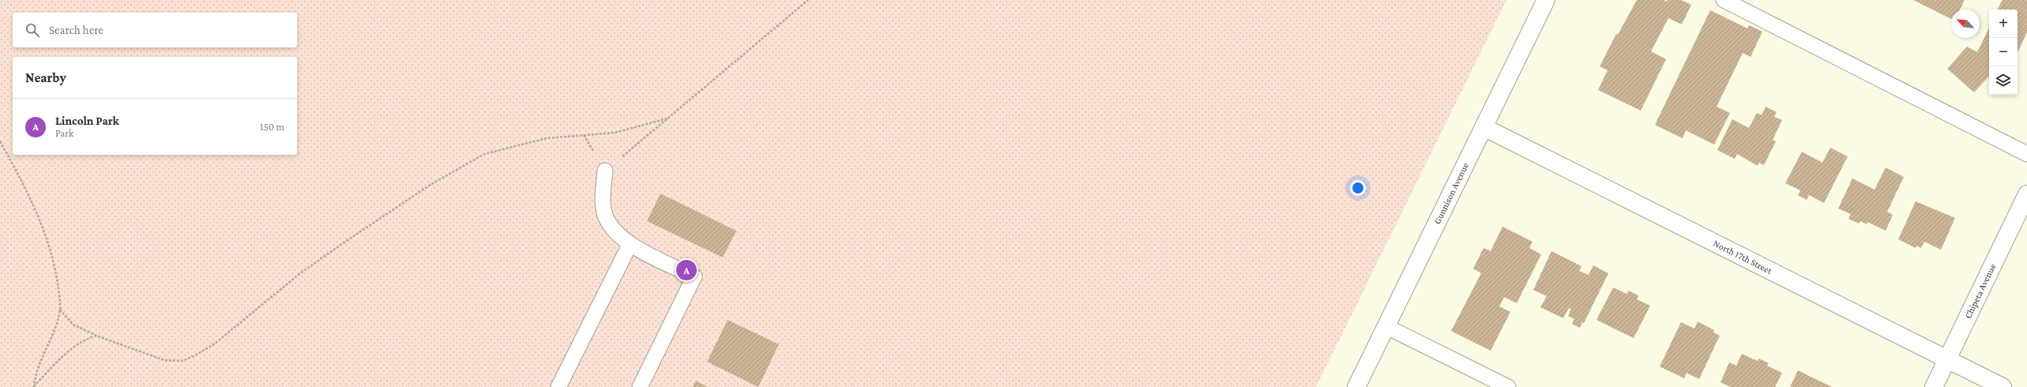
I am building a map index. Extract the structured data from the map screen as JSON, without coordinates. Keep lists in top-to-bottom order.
{
  "streets": {
    "street": ["Gunnison Avenue", "North 17th Street", "Chipeta Avenue"]
  },
  "crossings": [
    ["Gunnison Avenue", "North 17th Street"],
    ["North 17th Street", "Chipeta Avenue"]
  ],
  "north": "top left",
  "page": {
    "map_buttons": ["+", "−"],
    "search": "Search here",
    "heading": "Nearby",
    "list": [
      {
        "mark": "A",
        "name": "Lincoln Park",
        "note": "Park",
        "value": "150 m"
      }
    ],
    "pins": "A"
  }
}
